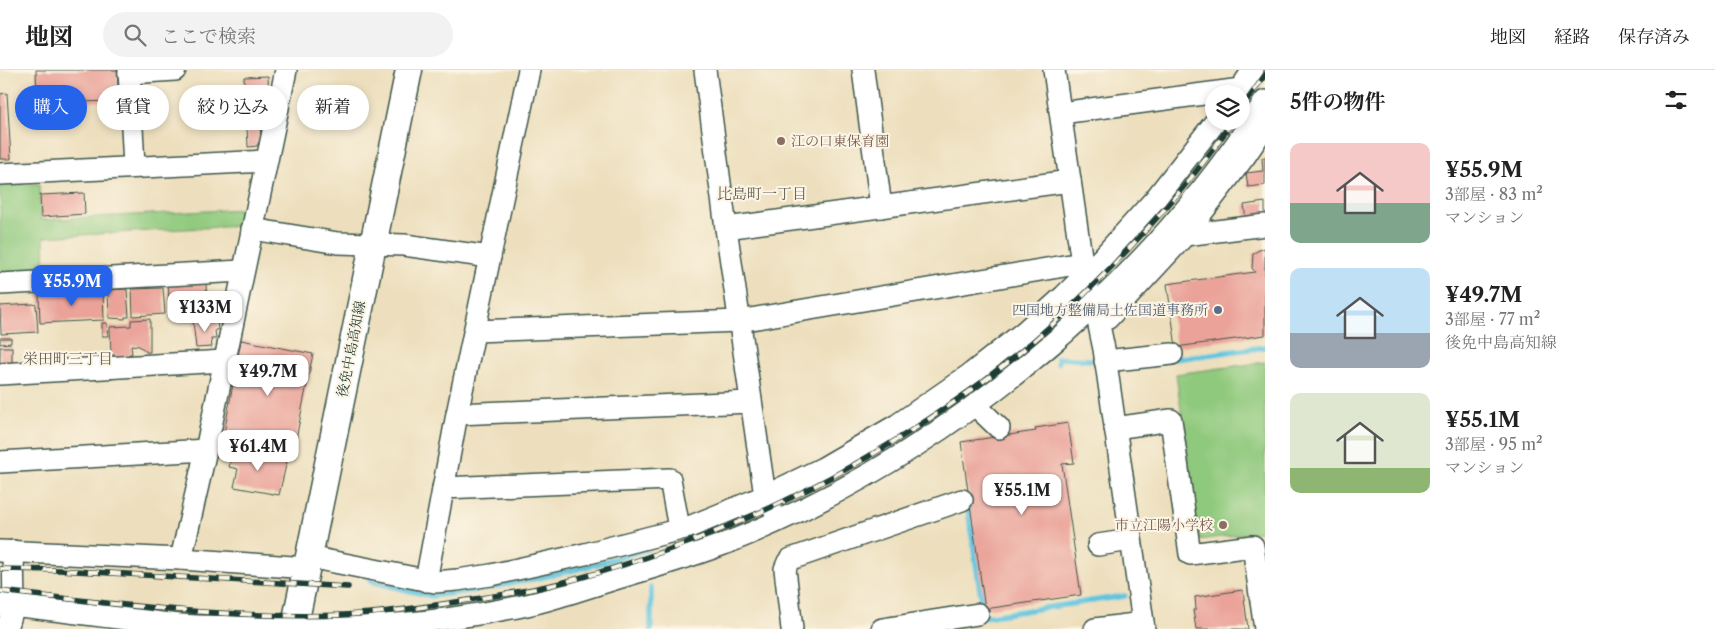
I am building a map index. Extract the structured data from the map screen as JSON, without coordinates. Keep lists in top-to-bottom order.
{
  "streets": {
    "main road": ["後免中島高知線"]
  },
  "districts": ["比島町一丁目", "栄田町三丁目"],
  "places": ["江の口東保育園", "四国地方整備局土佐国道事務所", "市立江陽小学校"],
  "page": {
    "header": "地図",
    "search": "ここで検索",
    "nav": ["地図", "経路", "保存済み"],
    "heading": "5件の物件",
    "chip": [
      "購入",
      "賃貸",
      "絞り込み",
      "新着"
    ],
    "list": [
      {
        "name": "¥55.9M",
        "note": "3部屋 · 83 m² · マンション"
      },
      {
        "name": "¥49.7M",
        "note": "3部屋 · 77 m² · 後免中島高知線"
      },
      {
        "name": "¥55.1M",
        "note": "3部屋 · 95 m² · マンション"
      }
    ],
    "price": [
      "¥55.9M",
      "¥133M",
      "¥49.7M",
      "¥61.4M",
      "¥55.1M"
    ]
  }
}
